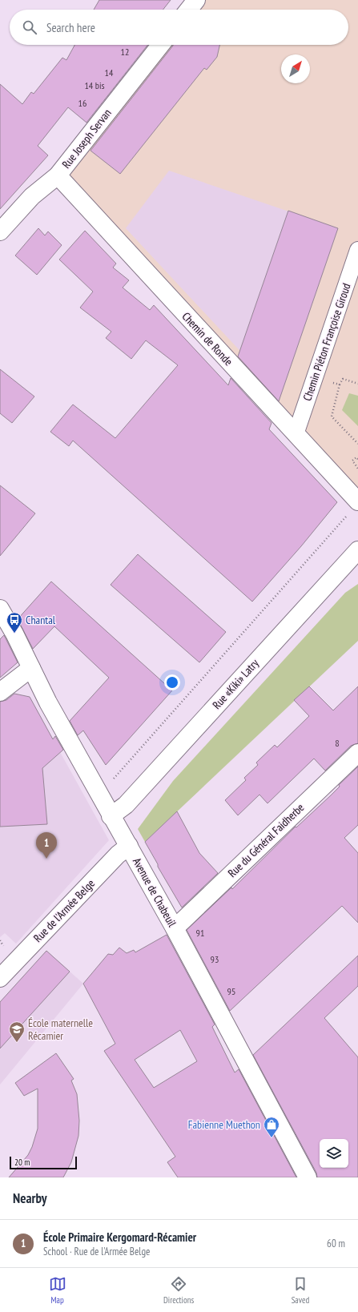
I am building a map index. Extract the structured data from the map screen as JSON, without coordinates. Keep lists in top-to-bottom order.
{
  "streets": {
    "street": [
      "Rue Joseph Servan",
      "Chemin de Ronde",
      "Chemin Piéton Françoise Giroud",
      "Rue «Kiki» Latry",
      "Rue du Général Faidherbe",
      "Avenue de Chabeuil",
      "Rue de l'Armée Belge"
    ]
  },
  "crossings": [
    ["Rue Joseph Servan", "Chemin de Ronde"],
    ["Chemin de Ronde", "Chemin Piéton Françoise Giroud"],
    ["Rue «Kiki» Latry", "Avenue de Chabeuil"],
    ["Rue du Général Faidherbe", "Avenue de Chabeuil"],
    ["Avenue de Chabeuil", "Rue de l'Armée Belge"]
  ],
  "places": {
    "bus stop": ["Chantal"],
    "school or university": ["École maternelle Récamier"],
    "shop": ["Fabienne Muethon"]
  },
  "house_numbers": [
    "12",
    "14",
    "14 bis",
    "16",
    "8",
    "91",
    "93",
    "95"
  ],
  "scale_bar": "20 m",
  "north": "top right",
  "page": {
    "search": "Search here",
    "pins": "1",
    "scale": "20 m",
    "heading": "Nearby",
    "list": [
      {
        "mark": "1",
        "name": "École Primaire Kergomard-Récamier",
        "note": "School · Rue de l'Armée Belge",
        "value": "60 m"
      }
    ],
    "nav": ["Map", "Directions", "Saved"]
  }
}
